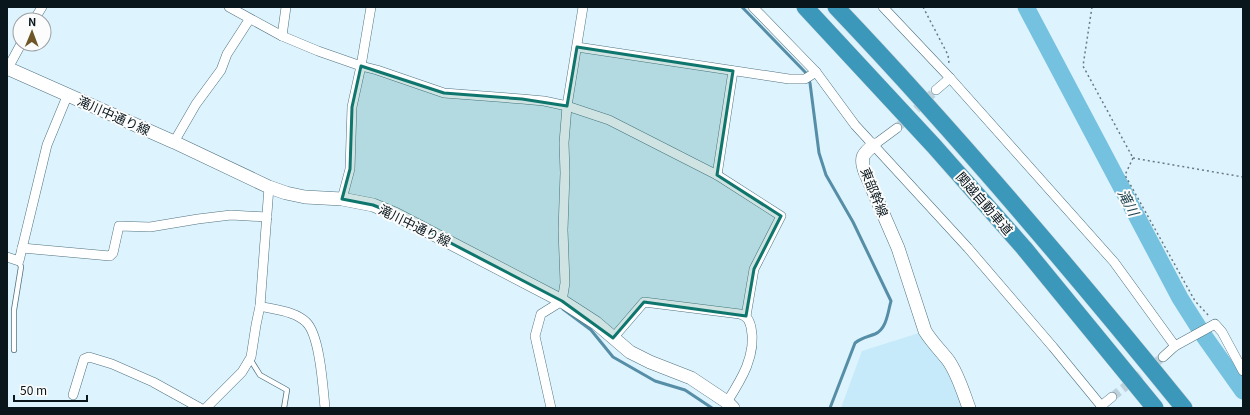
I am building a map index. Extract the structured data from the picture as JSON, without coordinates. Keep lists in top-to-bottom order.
{
  "streets": {
    "highway": ["関越自動車道"],
    "street": ["滝川中通り線", "東部幹線"]
  },
  "water": ["滝川"],
  "scale_bar": "50 m",
  "north": "top"
}
